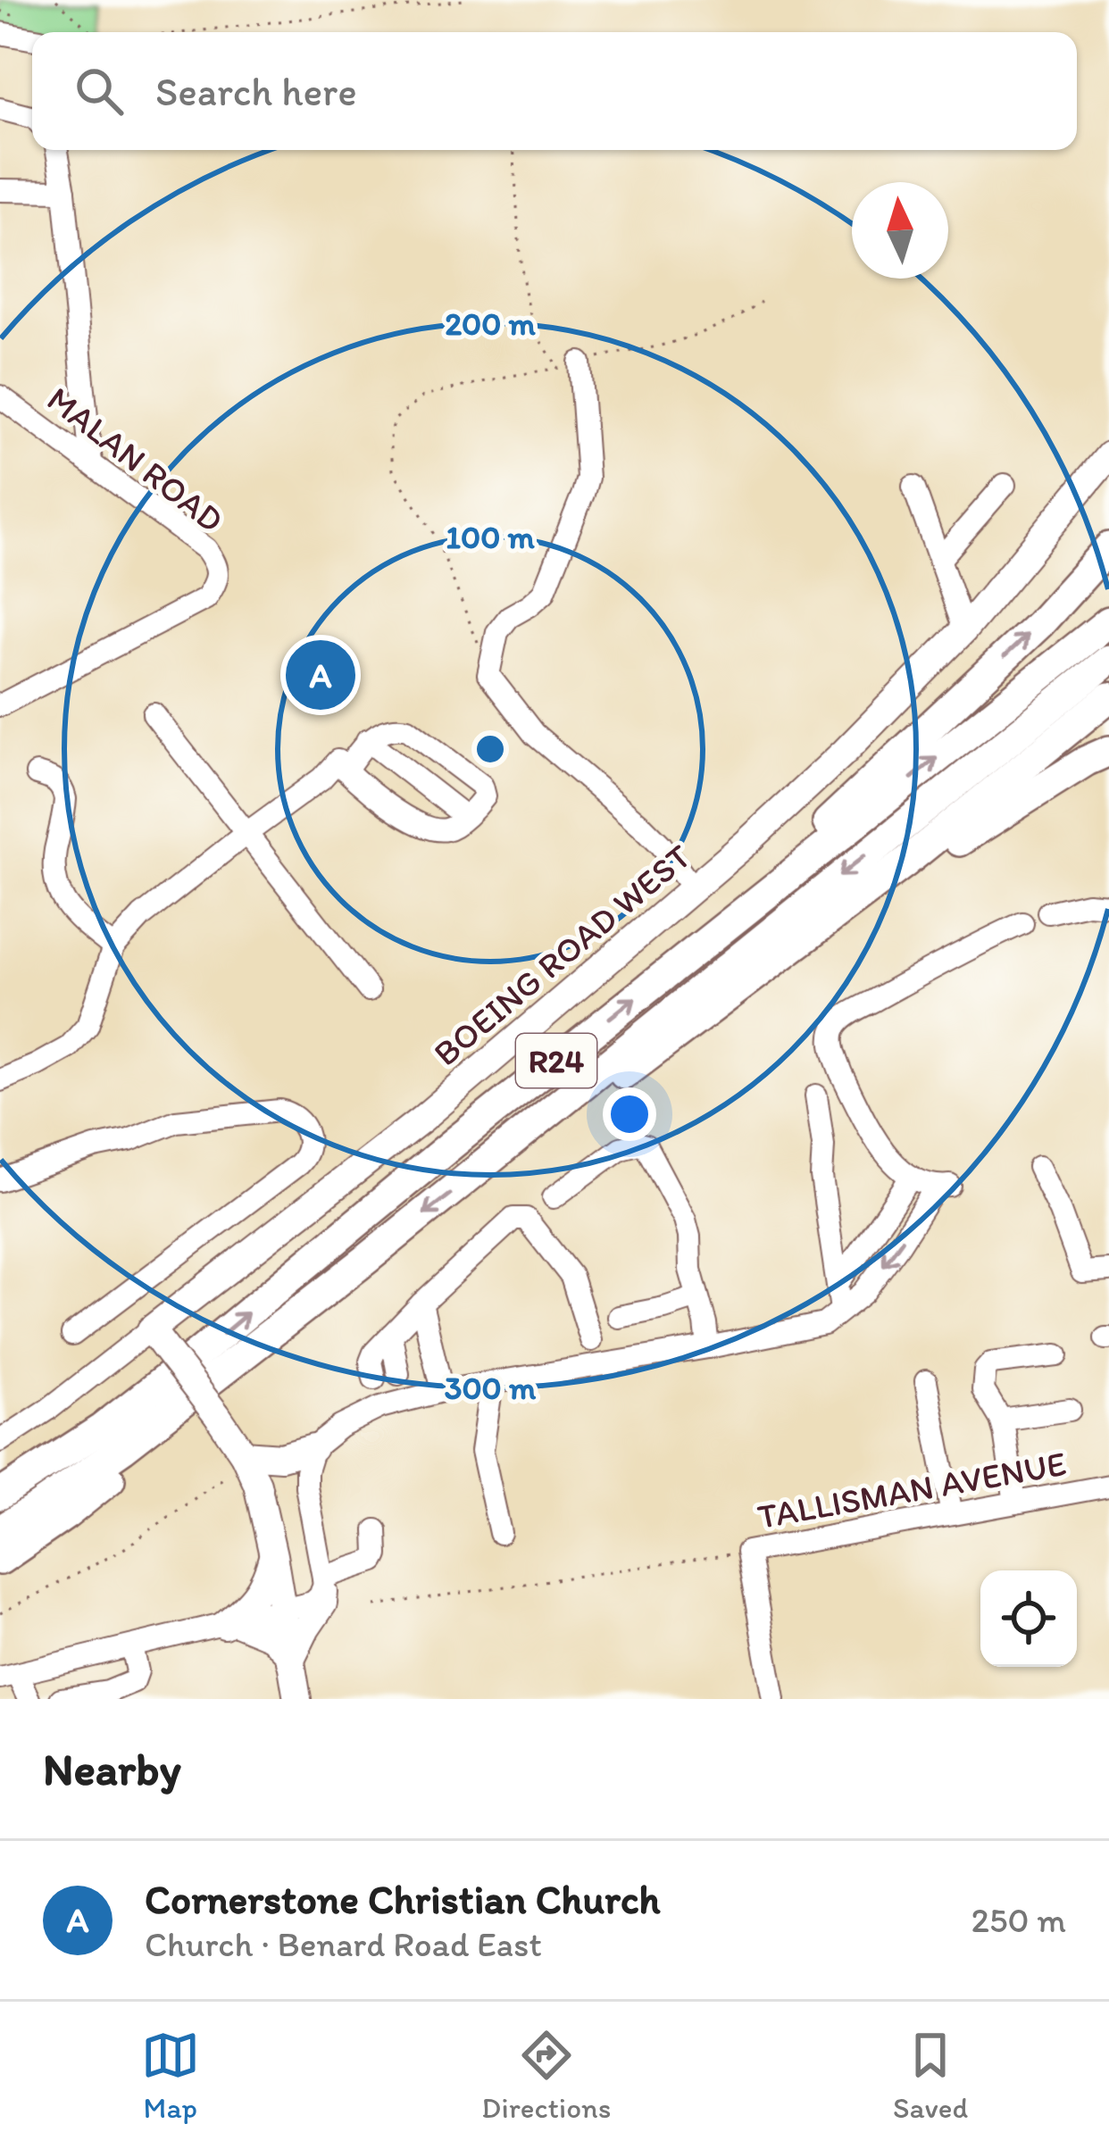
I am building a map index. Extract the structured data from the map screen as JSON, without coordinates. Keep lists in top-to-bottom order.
{
  "streets": {
    "highway": ["R24"],
    "main road": ["BOEING ROAD WEST"],
    "street": ["MALAN ROAD", "TALLISMAN AVENUE"]
  },
  "north": "top",
  "page": {
    "search": "Search here",
    "pins": "A",
    "heading": "Nearby",
    "list": [
      {
        "mark": "A",
        "name": "Cornerstone Christian Church",
        "note": "Church · Benard Road East",
        "value": "250 m"
      }
    ],
    "nav": ["Map", "Directions", "Saved"]
  },
  "rings": ["200 m", "100 m", "300 m"]
}
